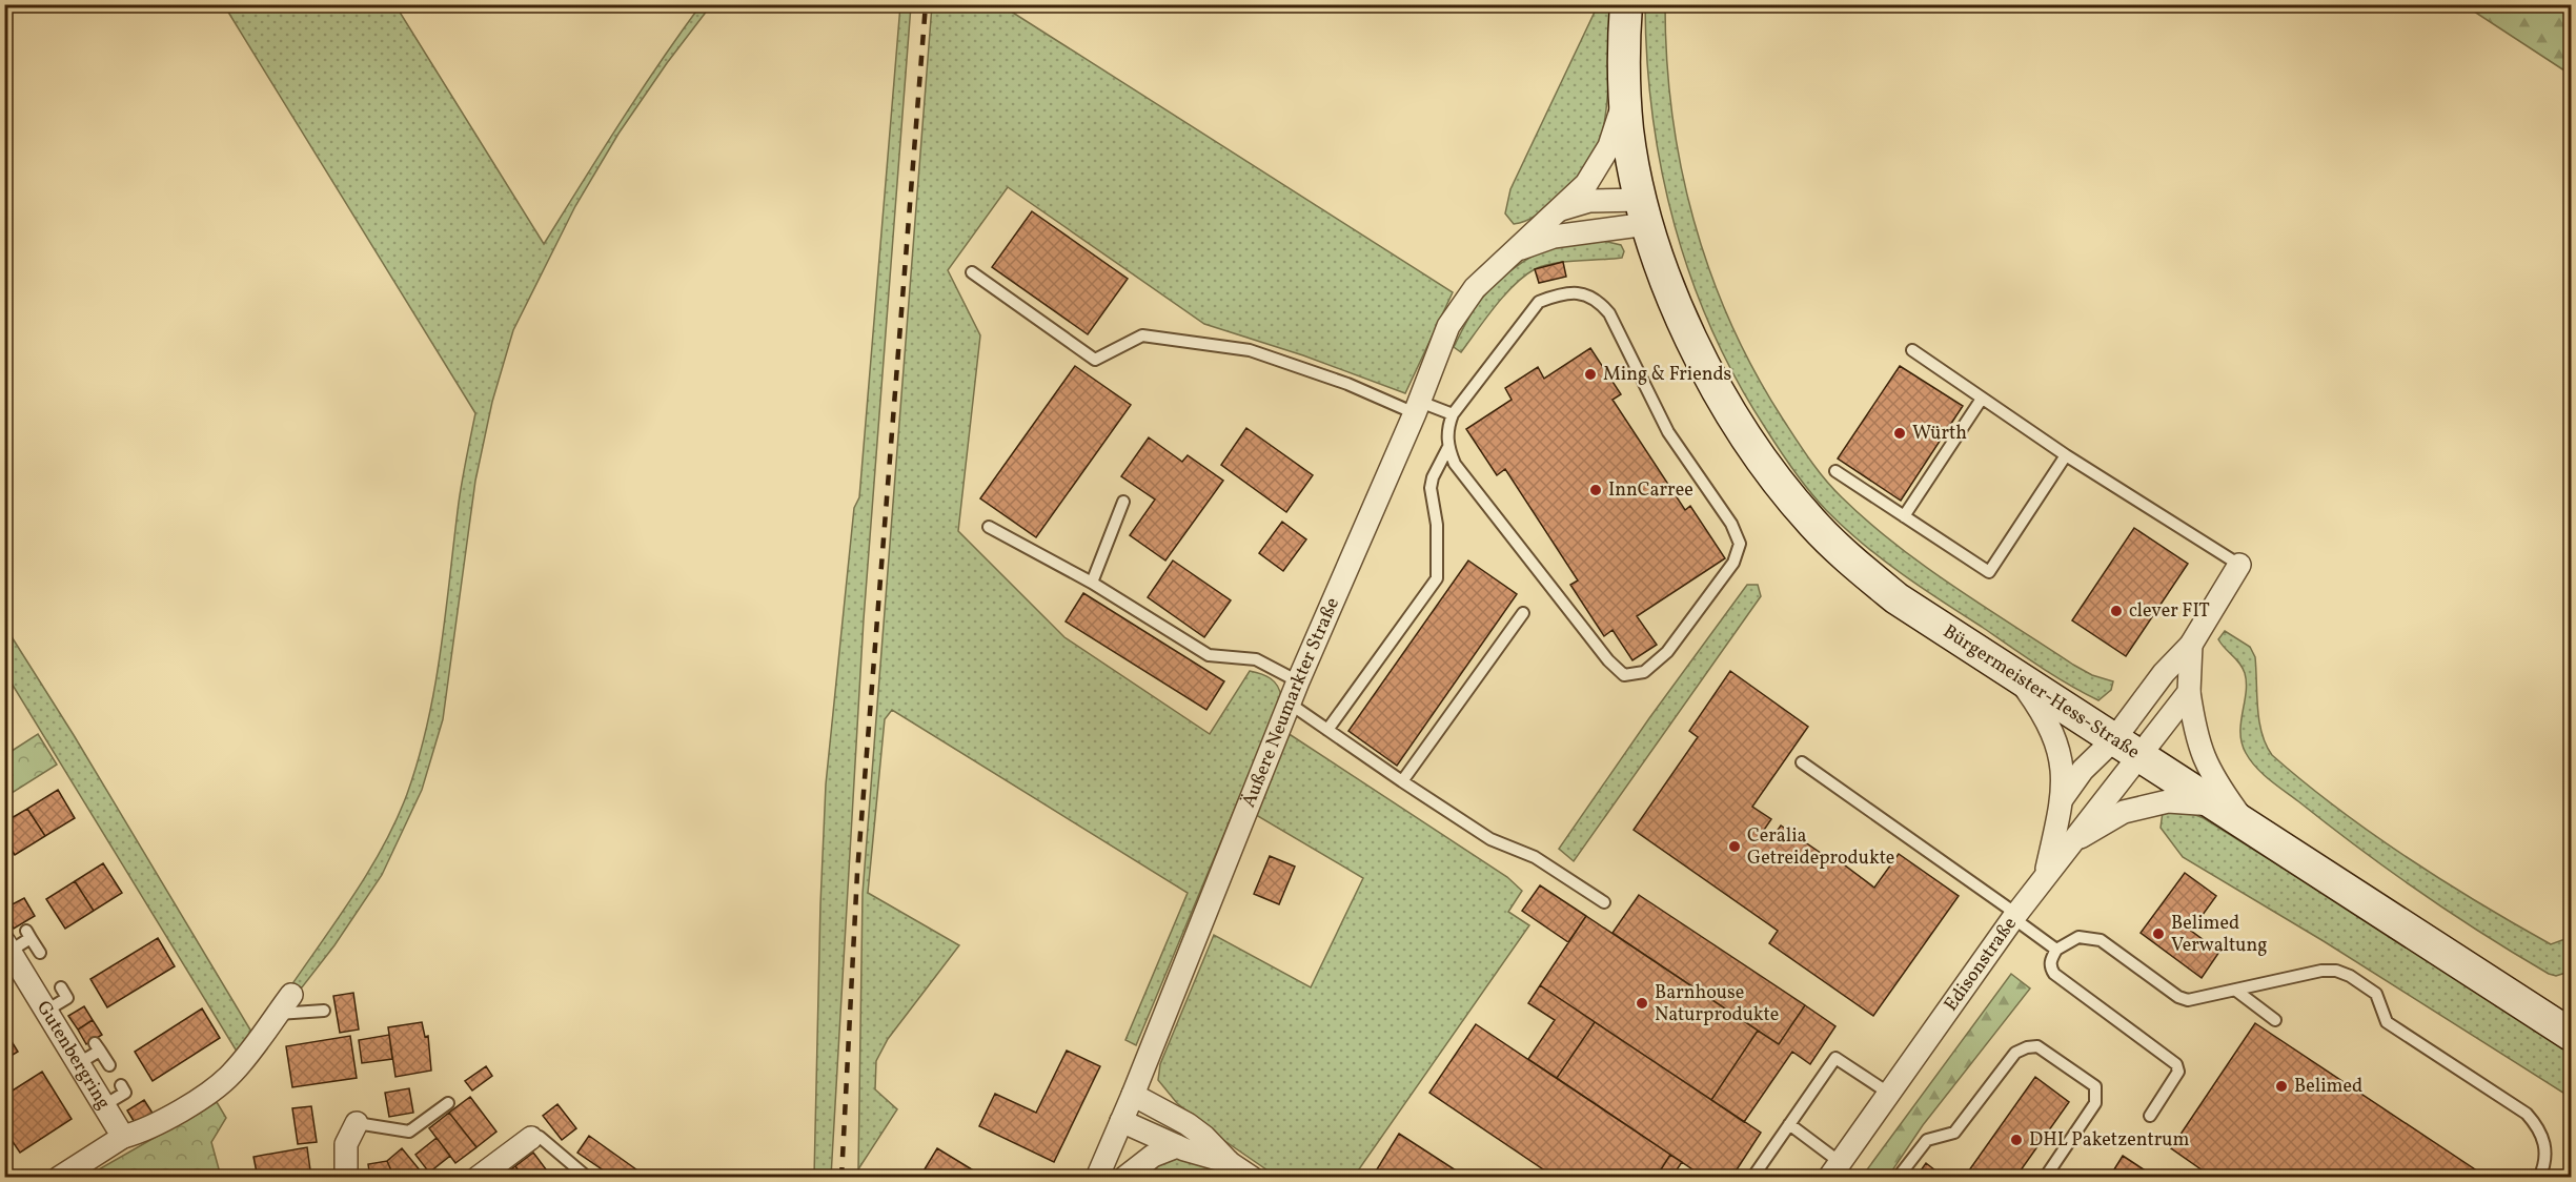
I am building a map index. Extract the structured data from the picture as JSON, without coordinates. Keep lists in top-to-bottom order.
{
  "streets": {
    "main road": ["Bürgermeister-Hess-Straße", "Äußere Neumarkter Straße"],
    "street": ["Edisonstraße", "Gutenbergring"]
  },
  "crossings": [
    ["Bürgermeister-Hess-Straße", "Äußere Neumarkter Straße"],
    ["Bürgermeister-Hess-Straße", "Edisonstraße"]
  ],
  "places": [
    "Ming & Friends",
    "Würth",
    "InnCarree",
    "clever FIT",
    "Ceralia Getreideprodukte",
    "Belimed Verwaltung",
    "Barnhouse Naturprodukte",
    "Belimed",
    "DHL Paketzentrum"
  ]
}
